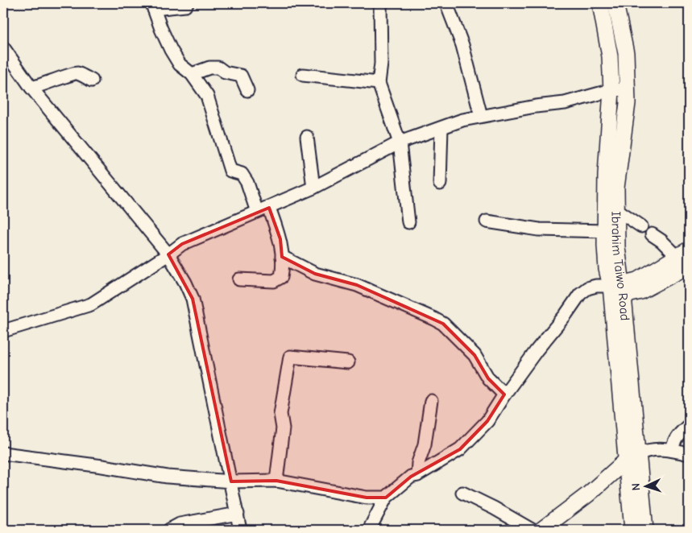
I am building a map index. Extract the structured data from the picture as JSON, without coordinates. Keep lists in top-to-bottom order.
{
  "streets": {
    "main road": ["Ibrahim Taiwo Road"]
  },
  "north": "left"
}
